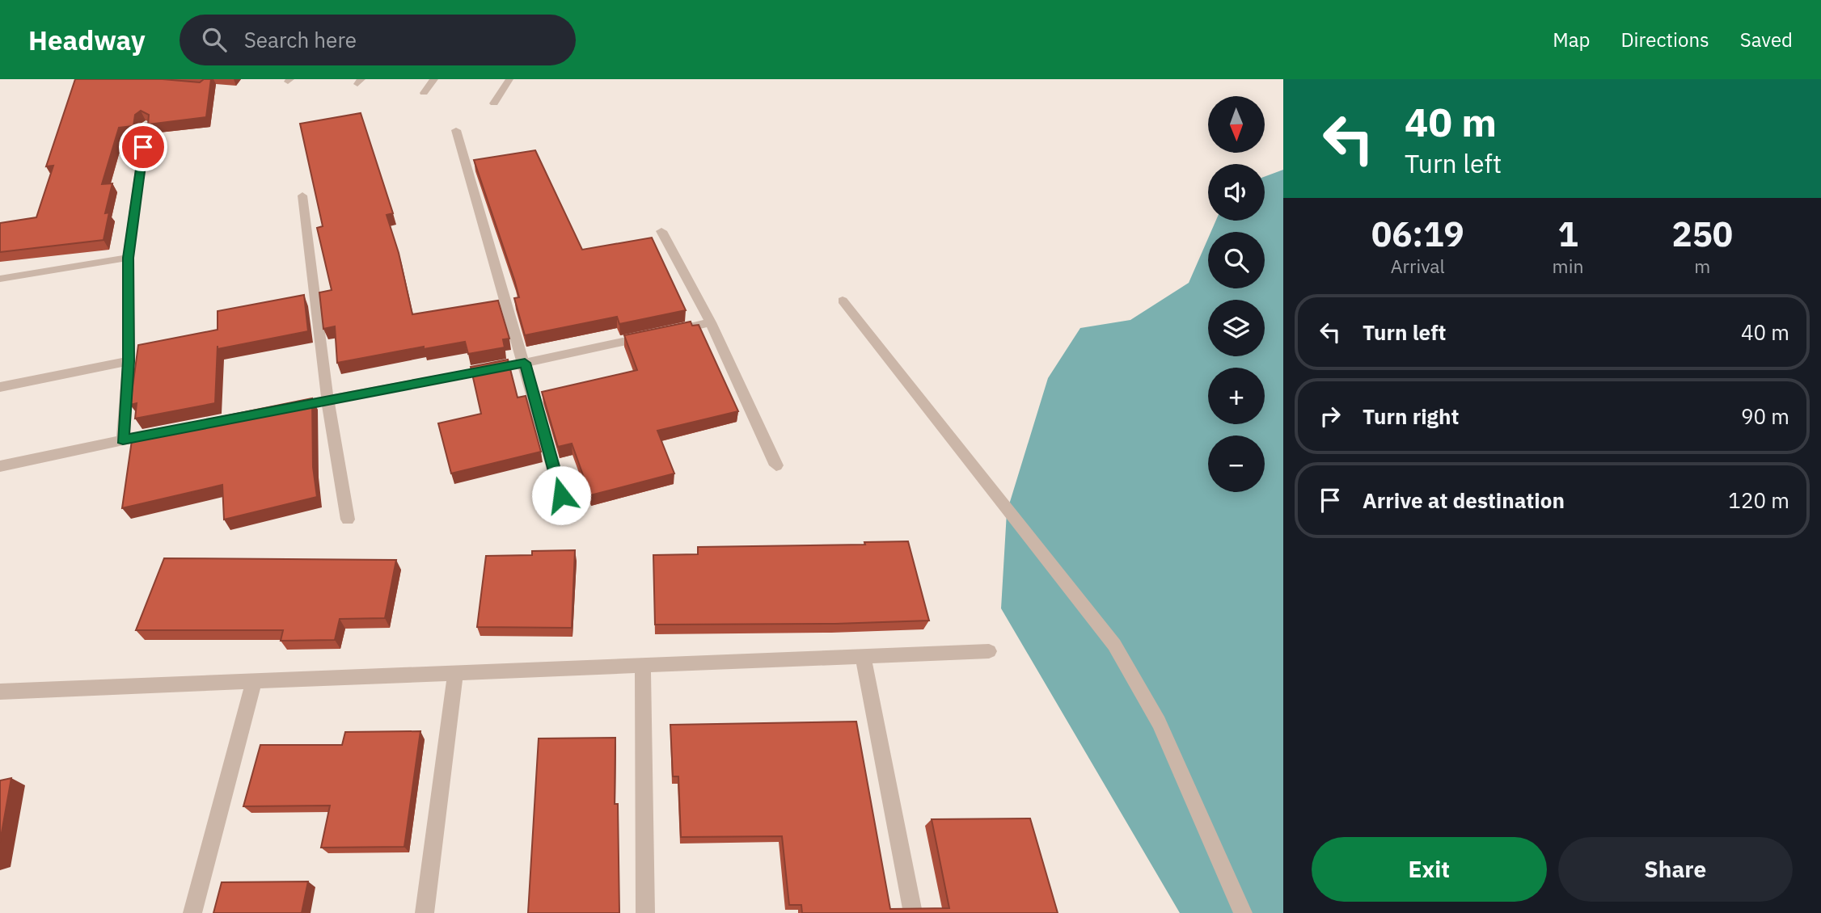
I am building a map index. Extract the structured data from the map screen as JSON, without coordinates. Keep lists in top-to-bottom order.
{
  "north": "bottom",
  "page": {
    "header": "Headway",
    "search": "Search here",
    "nav": ["Map", "Directions", "Saved"],
    "turn": ["40 m", "Turn left"],
    "map_buttons": ["+", "−"],
    "eta": [
      "06:19",
      "Arrival",
      "1",
      "min",
      "250",
      "m"
    ],
    "list": [
      {
        "name": "Turn left",
        "value": "40 m"
      },
      {
        "name": "Turn right",
        "value": "90 m"
      },
      {
        "name": "Arrive at destination",
        "value": "120 m"
      }
    ],
    "buttons": ["Exit", "Share"]
  }
}
